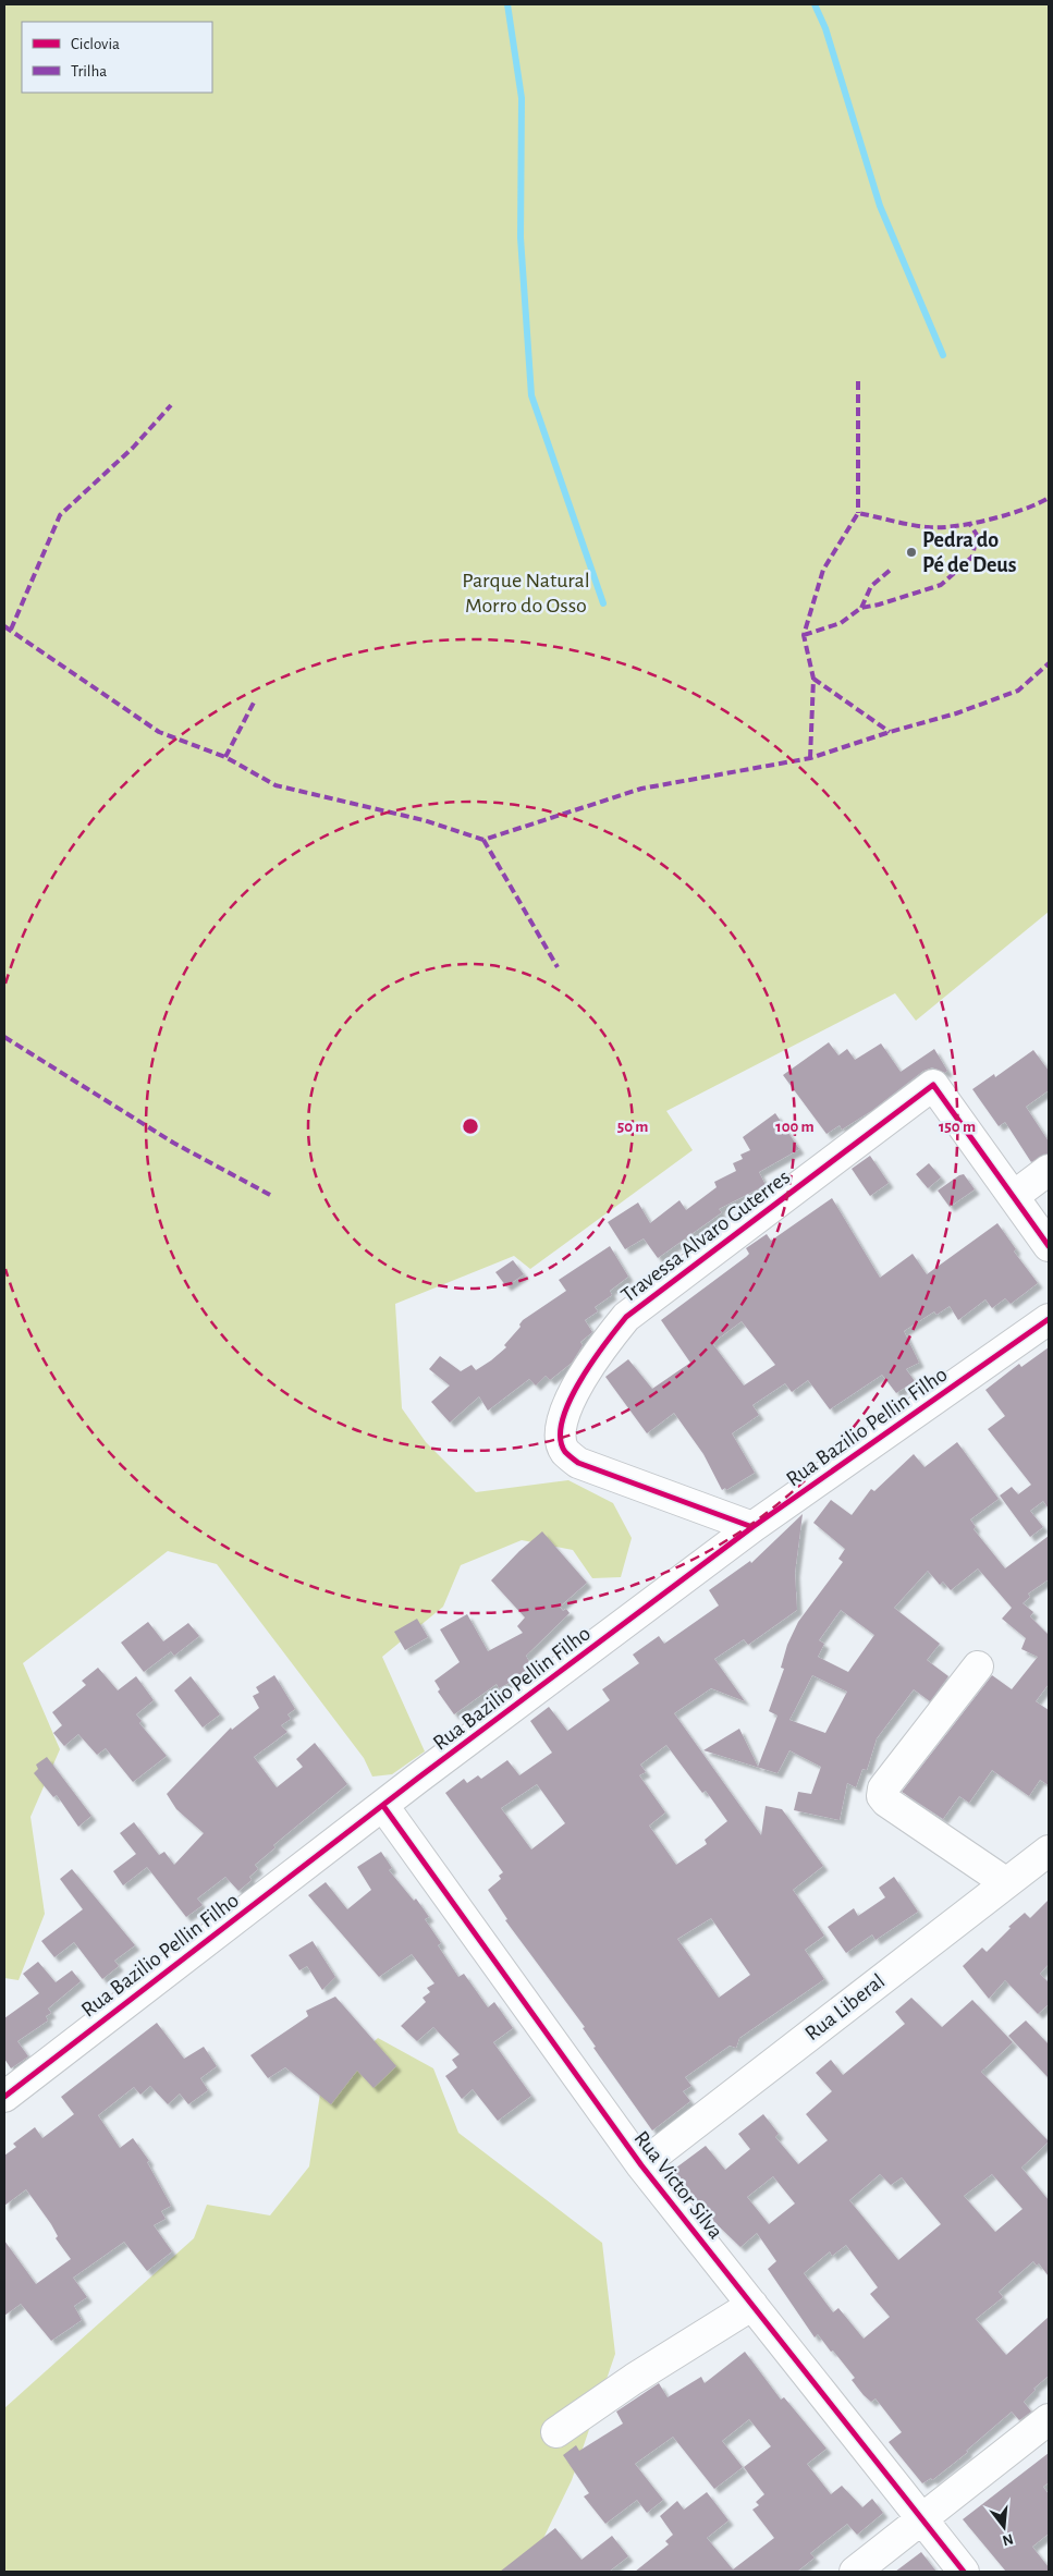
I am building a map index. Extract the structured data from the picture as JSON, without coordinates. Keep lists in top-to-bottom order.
{
  "streets": {
    "street": [
      "Travessa Alvaro Guterres",
      "Rua Bazilio Pellin Filho",
      "Rua Liberal",
      "Rua Victor Silva"
    ]
  },
  "crossings": [
    ["Travessa Alvaro Guterres", "Rua Bazilio Pellin Filho"],
    ["Rua Bazilio Pellin Filho", "Rua Victor Silva"],
    ["Rua Liberal", "Rua Victor Silva"]
  ],
  "parks": ["Parque Natural Morro do Osso"],
  "places": ["Pedra do Pé de Deus"],
  "legend": ["Ciclovia", "Trilha"],
  "north": "bottom",
  "rings": ["50 m", "100 m", "150 m"]
}
